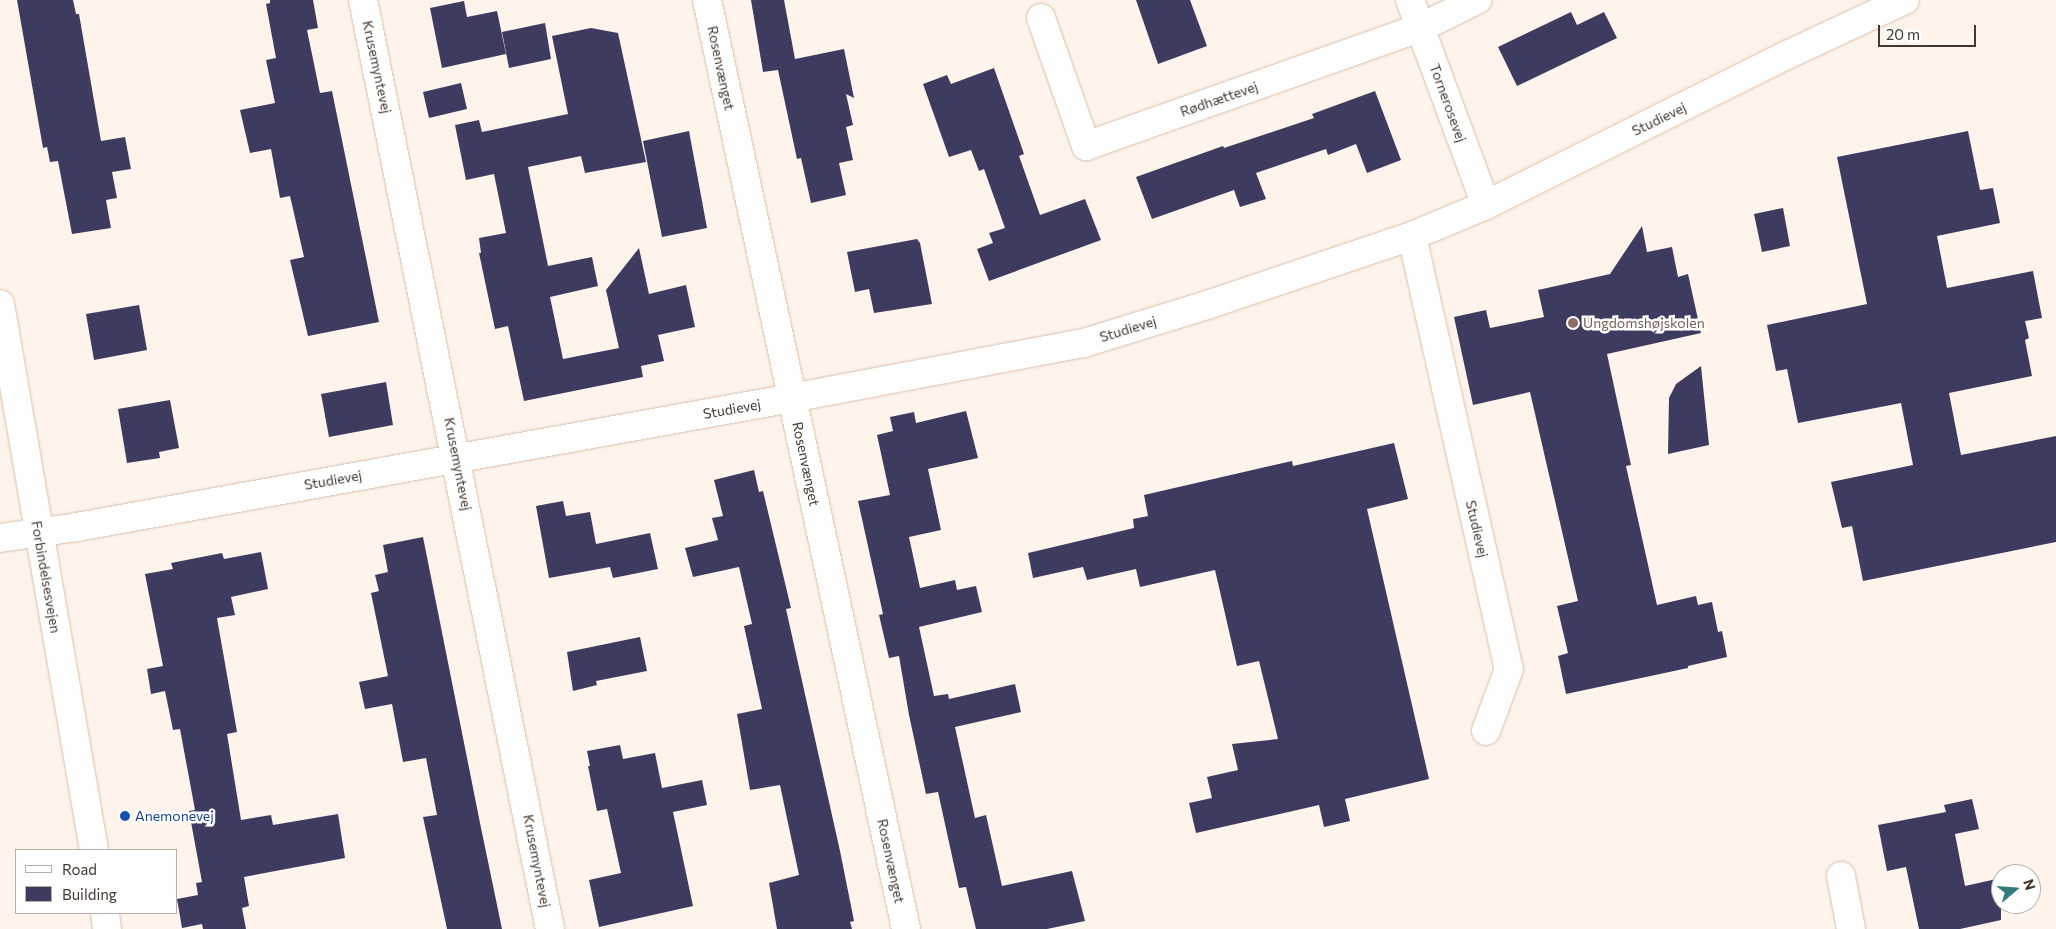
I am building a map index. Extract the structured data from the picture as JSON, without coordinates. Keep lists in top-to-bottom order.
{
  "streets": {
    "street": [
      "Krusemyntevej",
      "Rosenvænget",
      "Rødhættevej",
      "Tornerosevej",
      "Studievej",
      "Forbindelsesvejen"
    ]
  },
  "crossings": [
    ["Krusemyntevej", "Studievej"],
    ["Rosenvænget", "Studievej"],
    ["Rødhættevej", "Tornerosevej"],
    ["Tornerosevej", "Studievej"],
    ["Studievej", "Forbindelsesvejen"]
  ],
  "places": ["Ungdomshøjskolen", "Anemonevej"],
  "legend": ["Road", "Building"],
  "scale_bar": "20 m",
  "north": "right"
}
